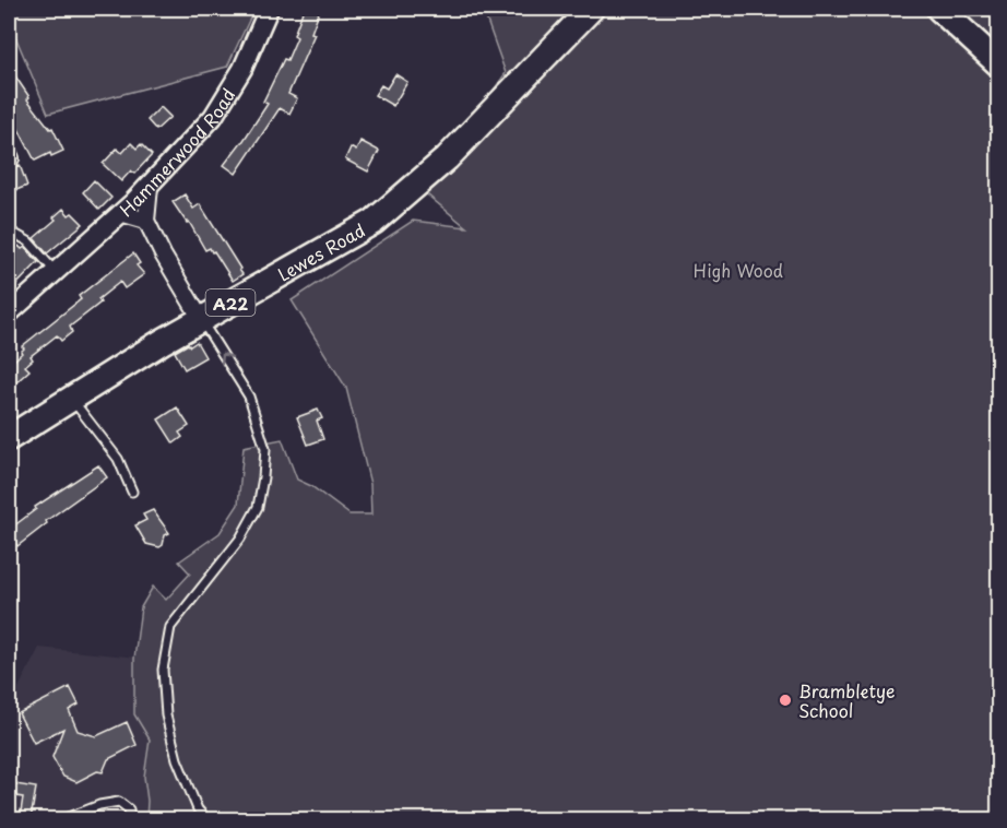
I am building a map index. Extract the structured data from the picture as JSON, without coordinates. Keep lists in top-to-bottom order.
{
  "streets": {
    "highway": ["Lewes Road", "A22"],
    "street": ["Hammerwood Road"]
  },
  "parks": ["High Wood"],
  "places": ["Brambletye School"]
}
